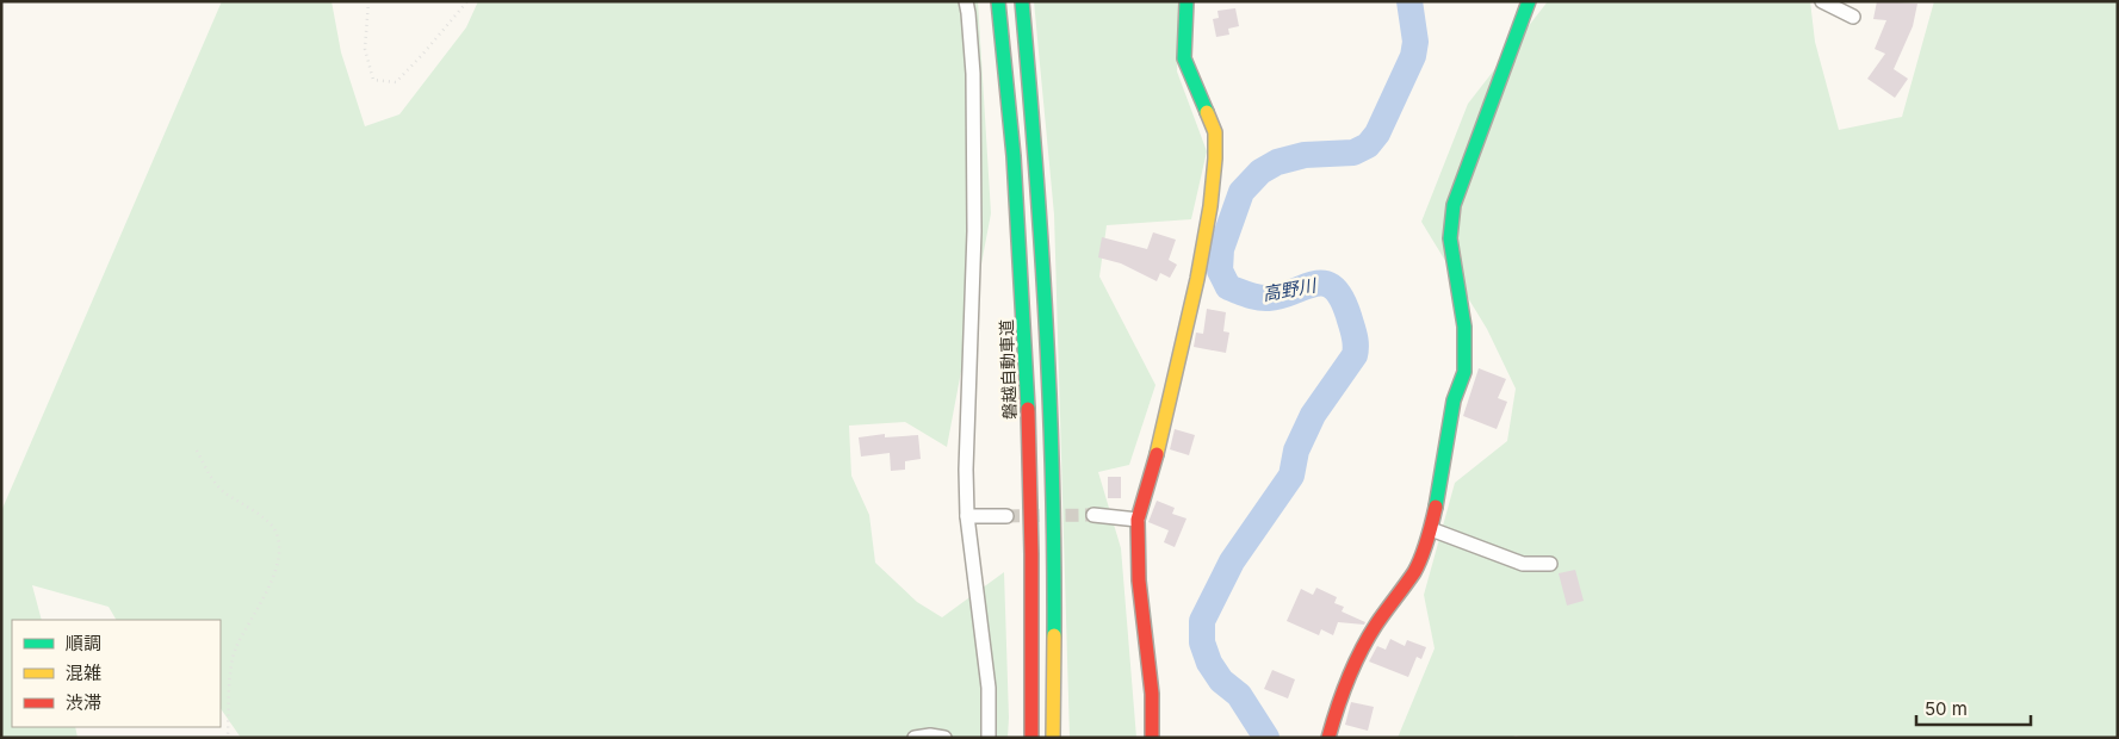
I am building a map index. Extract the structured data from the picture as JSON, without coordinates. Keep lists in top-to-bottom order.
{
  "streets": {
    "main road": ["磐越自動車道"]
  },
  "water": ["高野川"],
  "legend": ["順調", "混雑", "渋滞"],
  "scale_bar": "50 m"
}
